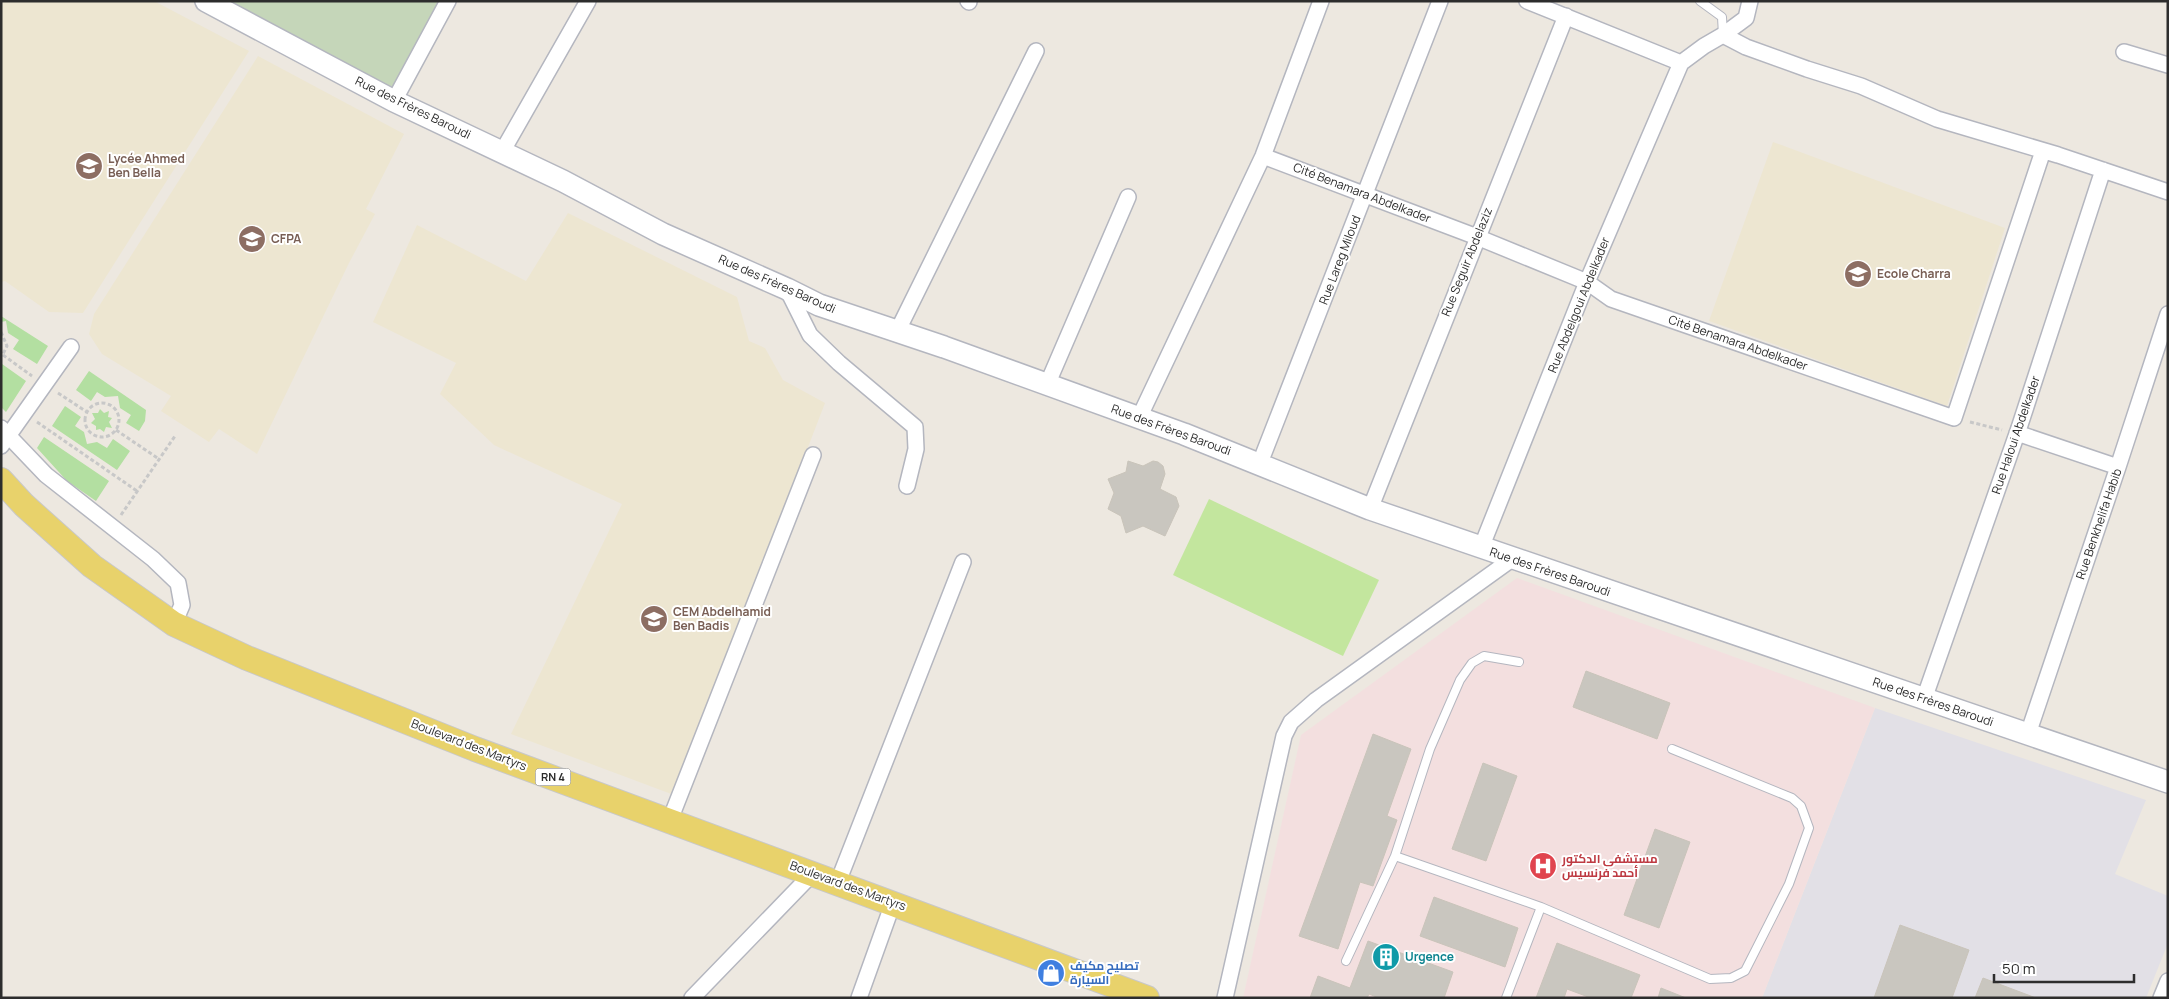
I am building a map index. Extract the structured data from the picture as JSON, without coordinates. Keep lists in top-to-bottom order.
{
  "streets": {
    "main road": ["Boulevard des Martyrs", "RN 4"],
    "street": [
      "Rue des Frères Baroudi",
      "Cité Benamara Abdelkader",
      "Rue Lareg Miloud",
      "Rue Seguir Abdelaziz",
      "Rue Abdelgoui Abdelkader",
      "Rue Haloui Abdelkader",
      "Rue Benkhelifa Habib"
    ]
  },
  "crossings": [
    ["Rue des Frères Baroudi", "Rue Lareg Miloud"],
    ["Rue des Frères Baroudi", "Rue Seguir Abdelaziz"],
    ["Rue des Frères Baroudi", "Rue Abdelgoui Abdelkader"],
    ["Rue des Frères Baroudi", "Rue Haloui Abdelkader"],
    ["Rue des Frères Baroudi", "Rue Benkhelifa Habib"],
    ["Cité Benamara Abdelkader", "Rue Lareg Miloud"],
    ["Cité Benamara Abdelkader", "Rue Seguir Abdelaziz"],
    ["Cité Benamara Abdelkader", "Rue Abdelgoui Abdelkader"]
  ],
  "places": {
    "school or university": [
      "Lycée Ahmed Ben Bella",
      "CFPA",
      "Ecole Charra",
      "CEM Abdelhamid Ben Badis"
    ],
    "hospital": ["مستشفى الدكتور أحمد فرنسيس"],
    "building": ["Urgence"],
    "shop": ["تصليح مكيف السيارة"]
  },
  "scale_bar": "50 m"
}
